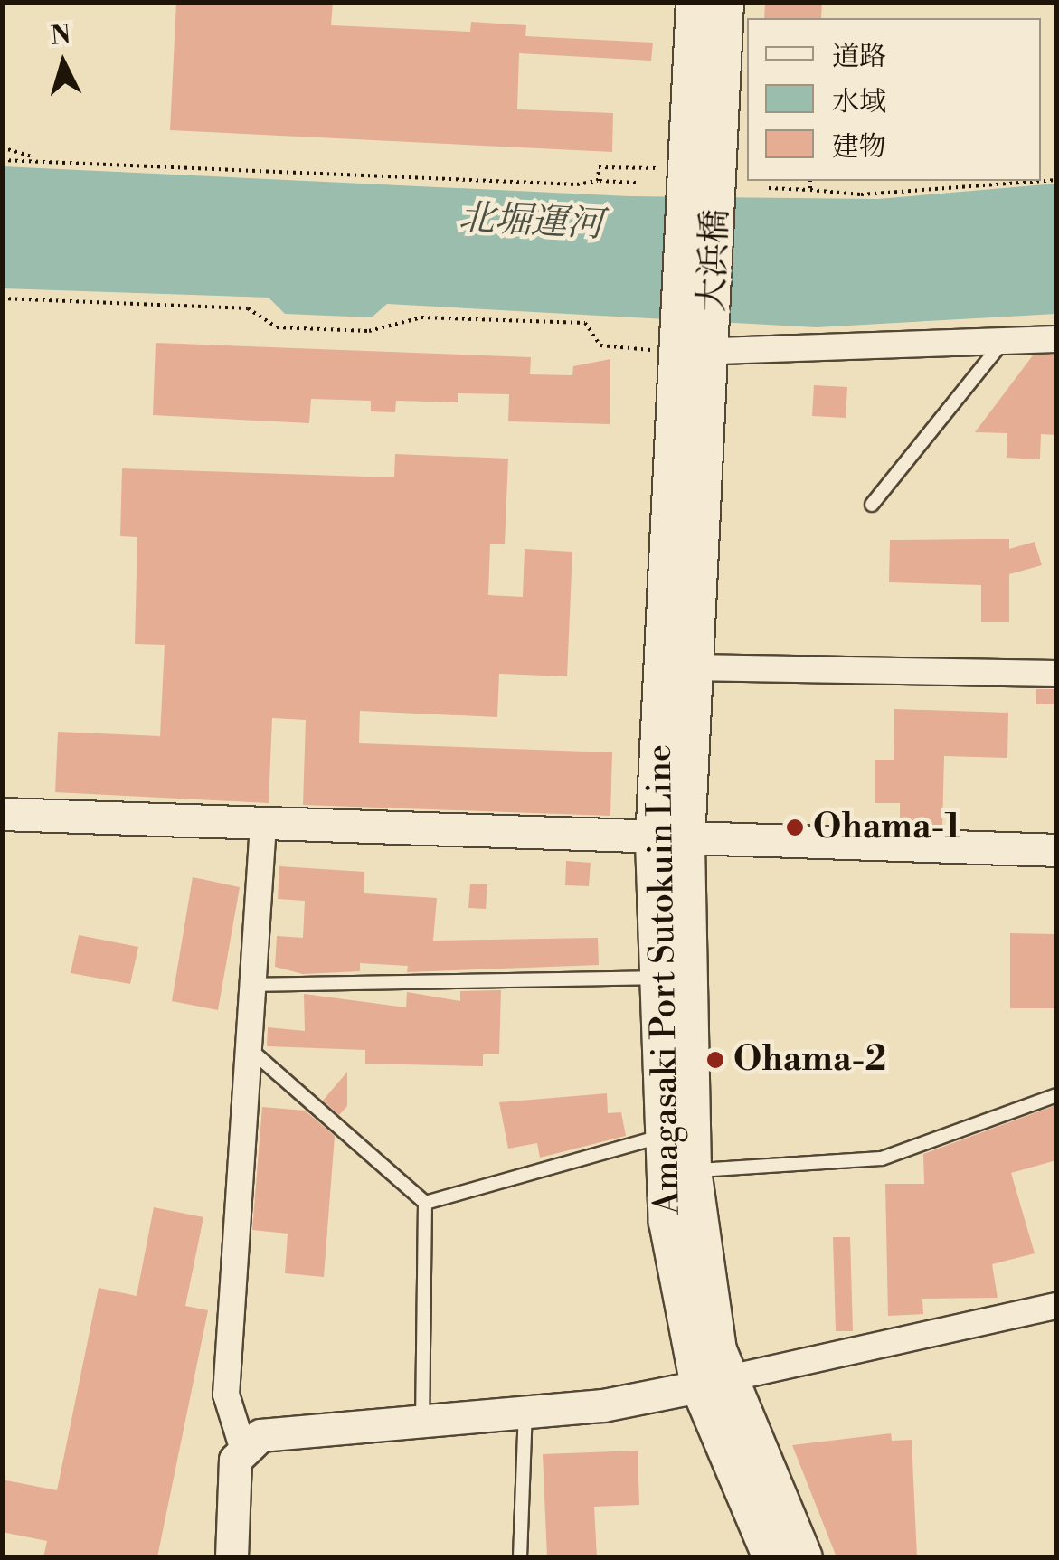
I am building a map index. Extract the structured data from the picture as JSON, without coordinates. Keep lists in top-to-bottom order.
{
  "streets": {
    "main road": ["大浜橋", "Amagasaki Port Sutokuin Line"]
  },
  "crossings": [
    ["大浜橋", "Amagasaki Port Sutokuin Line"]
  ],
  "water": ["北堀運河"],
  "places": ["Ohama-1", "Ohama-2"],
  "legend": ["道路", "水域", "建物"],
  "north": "top"
}
